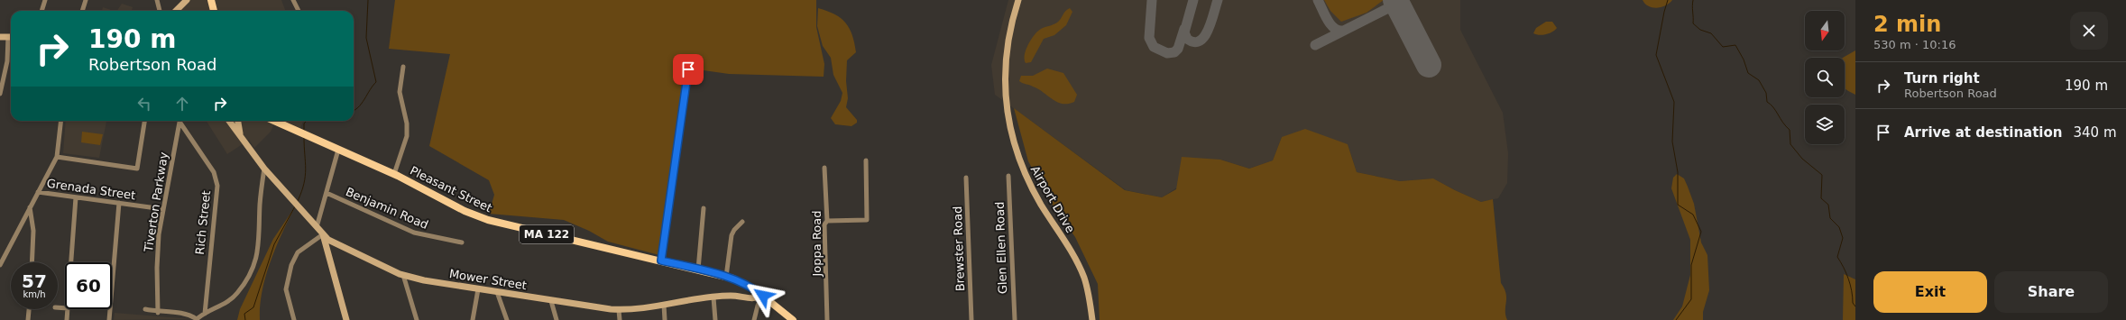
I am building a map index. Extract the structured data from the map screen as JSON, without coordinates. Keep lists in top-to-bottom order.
{
  "streets": {
    "main road": ["Pleasant Street", "MA 122"],
    "street": [
      "Grenada Street",
      "Airport Drive",
      "Tiverton Parkway",
      "Benjamin Road",
      "Rich Street",
      "Joppa Road",
      "Glen Ellen Road",
      "Brewster Road",
      "Mower Street"
    ]
  },
  "crossings": [
    ["Grenada Street", "Tiverton Parkway"],
    ["Pleasant Street", "Mower Street"]
  ],
  "north": "bottom",
  "page": {
    "heading": ["2 min", "530 m · 10:16"],
    "turn": ["190 m", "Robertson Road"],
    "list": [
      {
        "name": "Turn right",
        "note": "Robertson Road",
        "value": "190 m"
      },
      {
        "name": "Arrive at destination",
        "value": "340 m"
      }
    ],
    "speed": "57 km/h",
    "limit": "60",
    "buttons": ["Exit", "Share"]
  }
}
